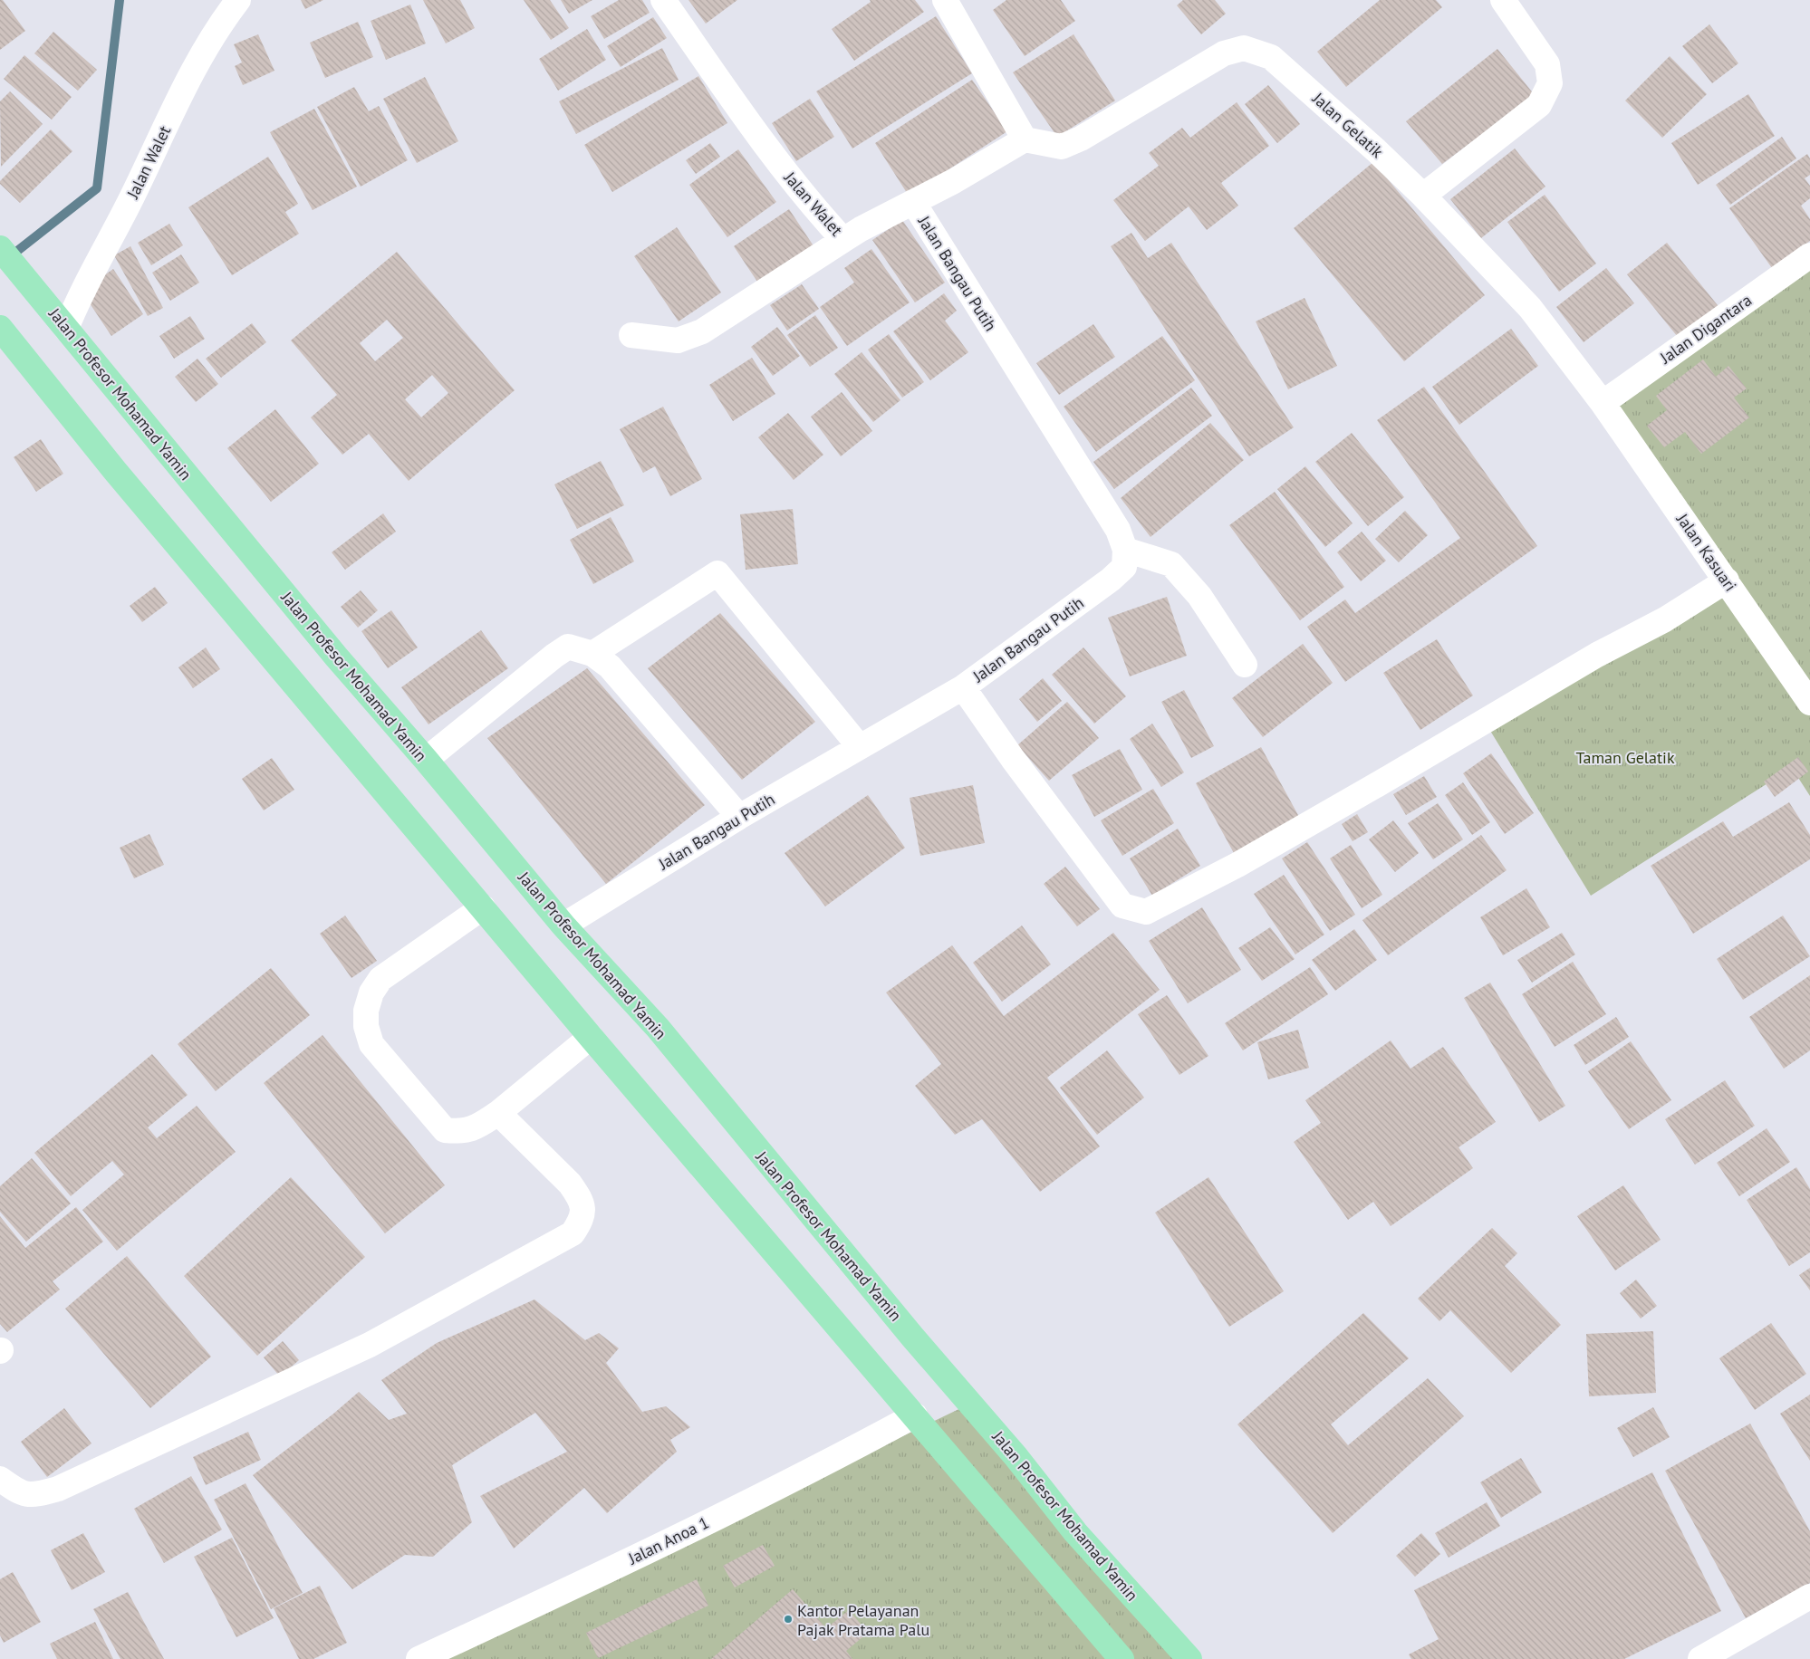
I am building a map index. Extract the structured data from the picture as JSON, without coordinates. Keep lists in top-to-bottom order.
{
  "streets": {
    "main road": ["Jalan Profesor Mohamad Yamin"],
    "street": [
      "Jalan Gelatik",
      "Jalan Walet",
      "Jalan Bangau Putih",
      "Jalan Digantara",
      "Jalan Kasuari",
      "Jalan Anoa 1"
    ]
  },
  "crossings": [
    ["Jalan Gelatik", "Jalan Walet"],
    ["Jalan Gelatik", "Jalan Digantara"],
    ["Jalan Gelatik", "Jalan Kasuari"],
    ["Jalan Walet", "Jalan Bangau Putih"],
    ["Jalan Walet", "Jalan Profesor Mohamad Yamin"],
    ["Jalan Bangau Putih", "Jalan Profesor Mohamad Yamin"],
    ["Jalan Digantara", "Jalan Kasuari"]
  ],
  "parks": ["Taman Gelatik"],
  "places": ["Kantor Pelayanan Pajak Pratama Palu"]
}
